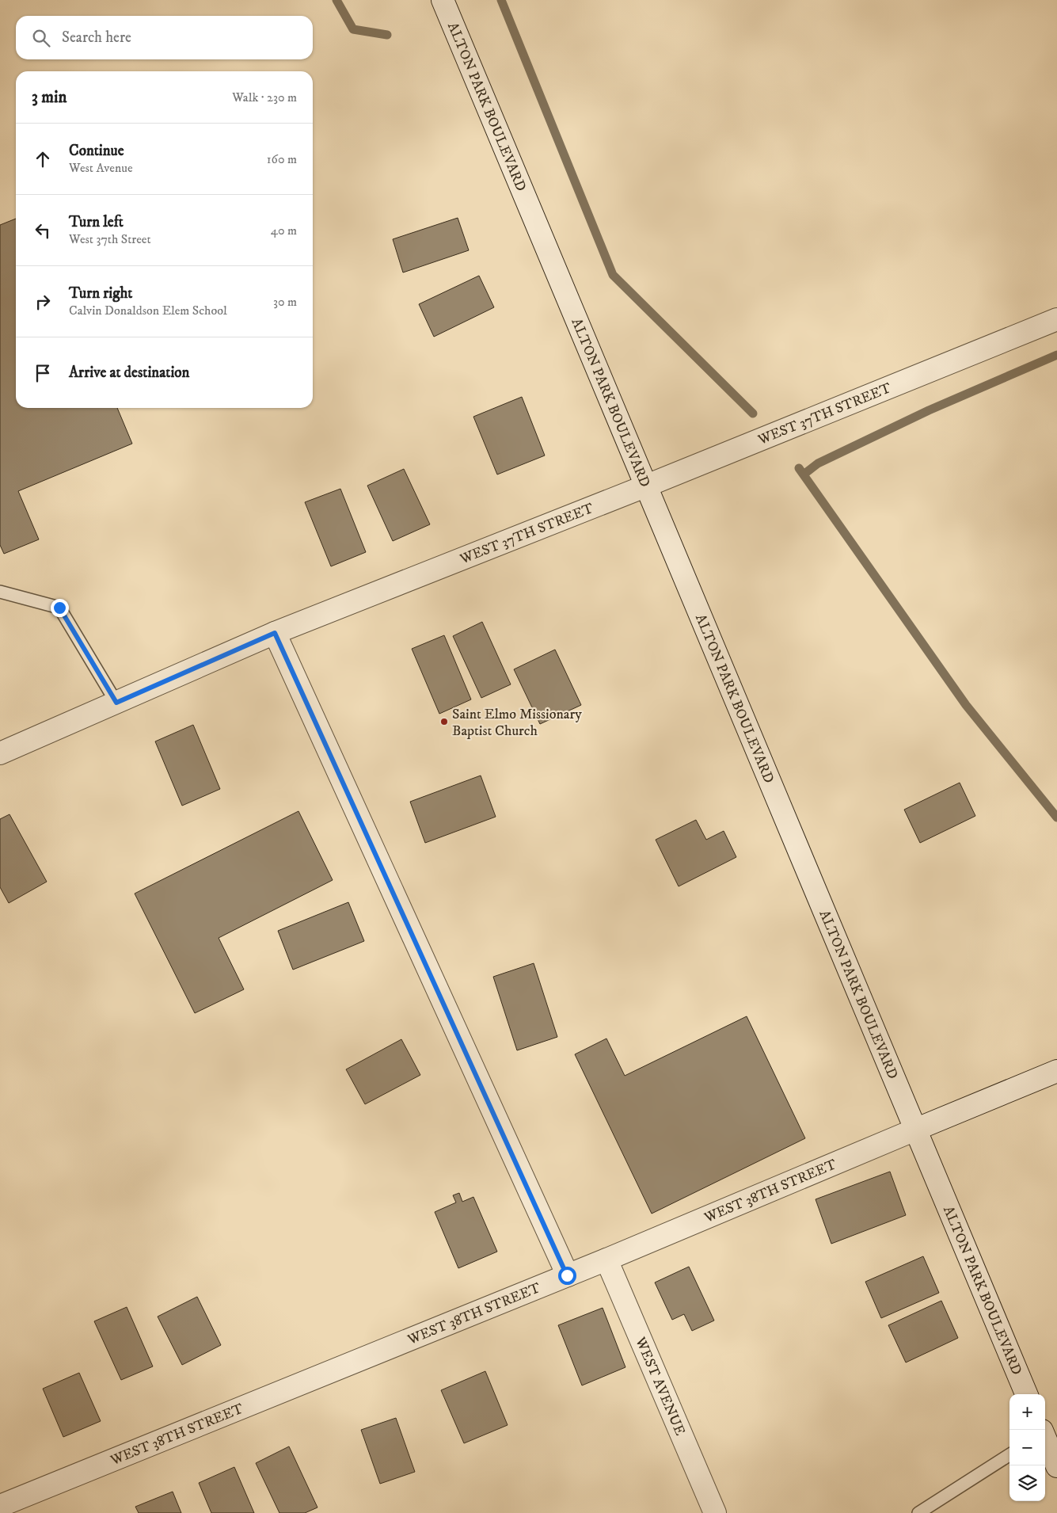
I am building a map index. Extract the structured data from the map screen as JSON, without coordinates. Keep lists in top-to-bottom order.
{
  "streets": {
    "street": [
      "ALTON PARK BOULEVARD",
      "WEST 37TH STREET",
      "WEST 38TH STREET",
      "WEST AVENUE"
    ]
  },
  "crossings": [
    ["ALTON PARK BOULEVARD", "WEST 37TH STREET"],
    ["ALTON PARK BOULEVARD", "WEST 38TH STREET"],
    ["WEST 38TH STREET", "WEST AVENUE"]
  ],
  "places": ["Saint Elmo Missionary Baptist Church"],
  "page": {
    "search": "Search here",
    "heading": ["3 min", "Walk · 230 m"],
    "list": [
      ["Continue", "West Avenue", "160 m"],
      ["Turn left", "West 37th Street", "40 m"],
      ["Turn right", "Calvin Donaldson Elem School", "30 m"],
      "Arrive at destination"
    ],
    "map_buttons": ["+", "−"]
  }
}
